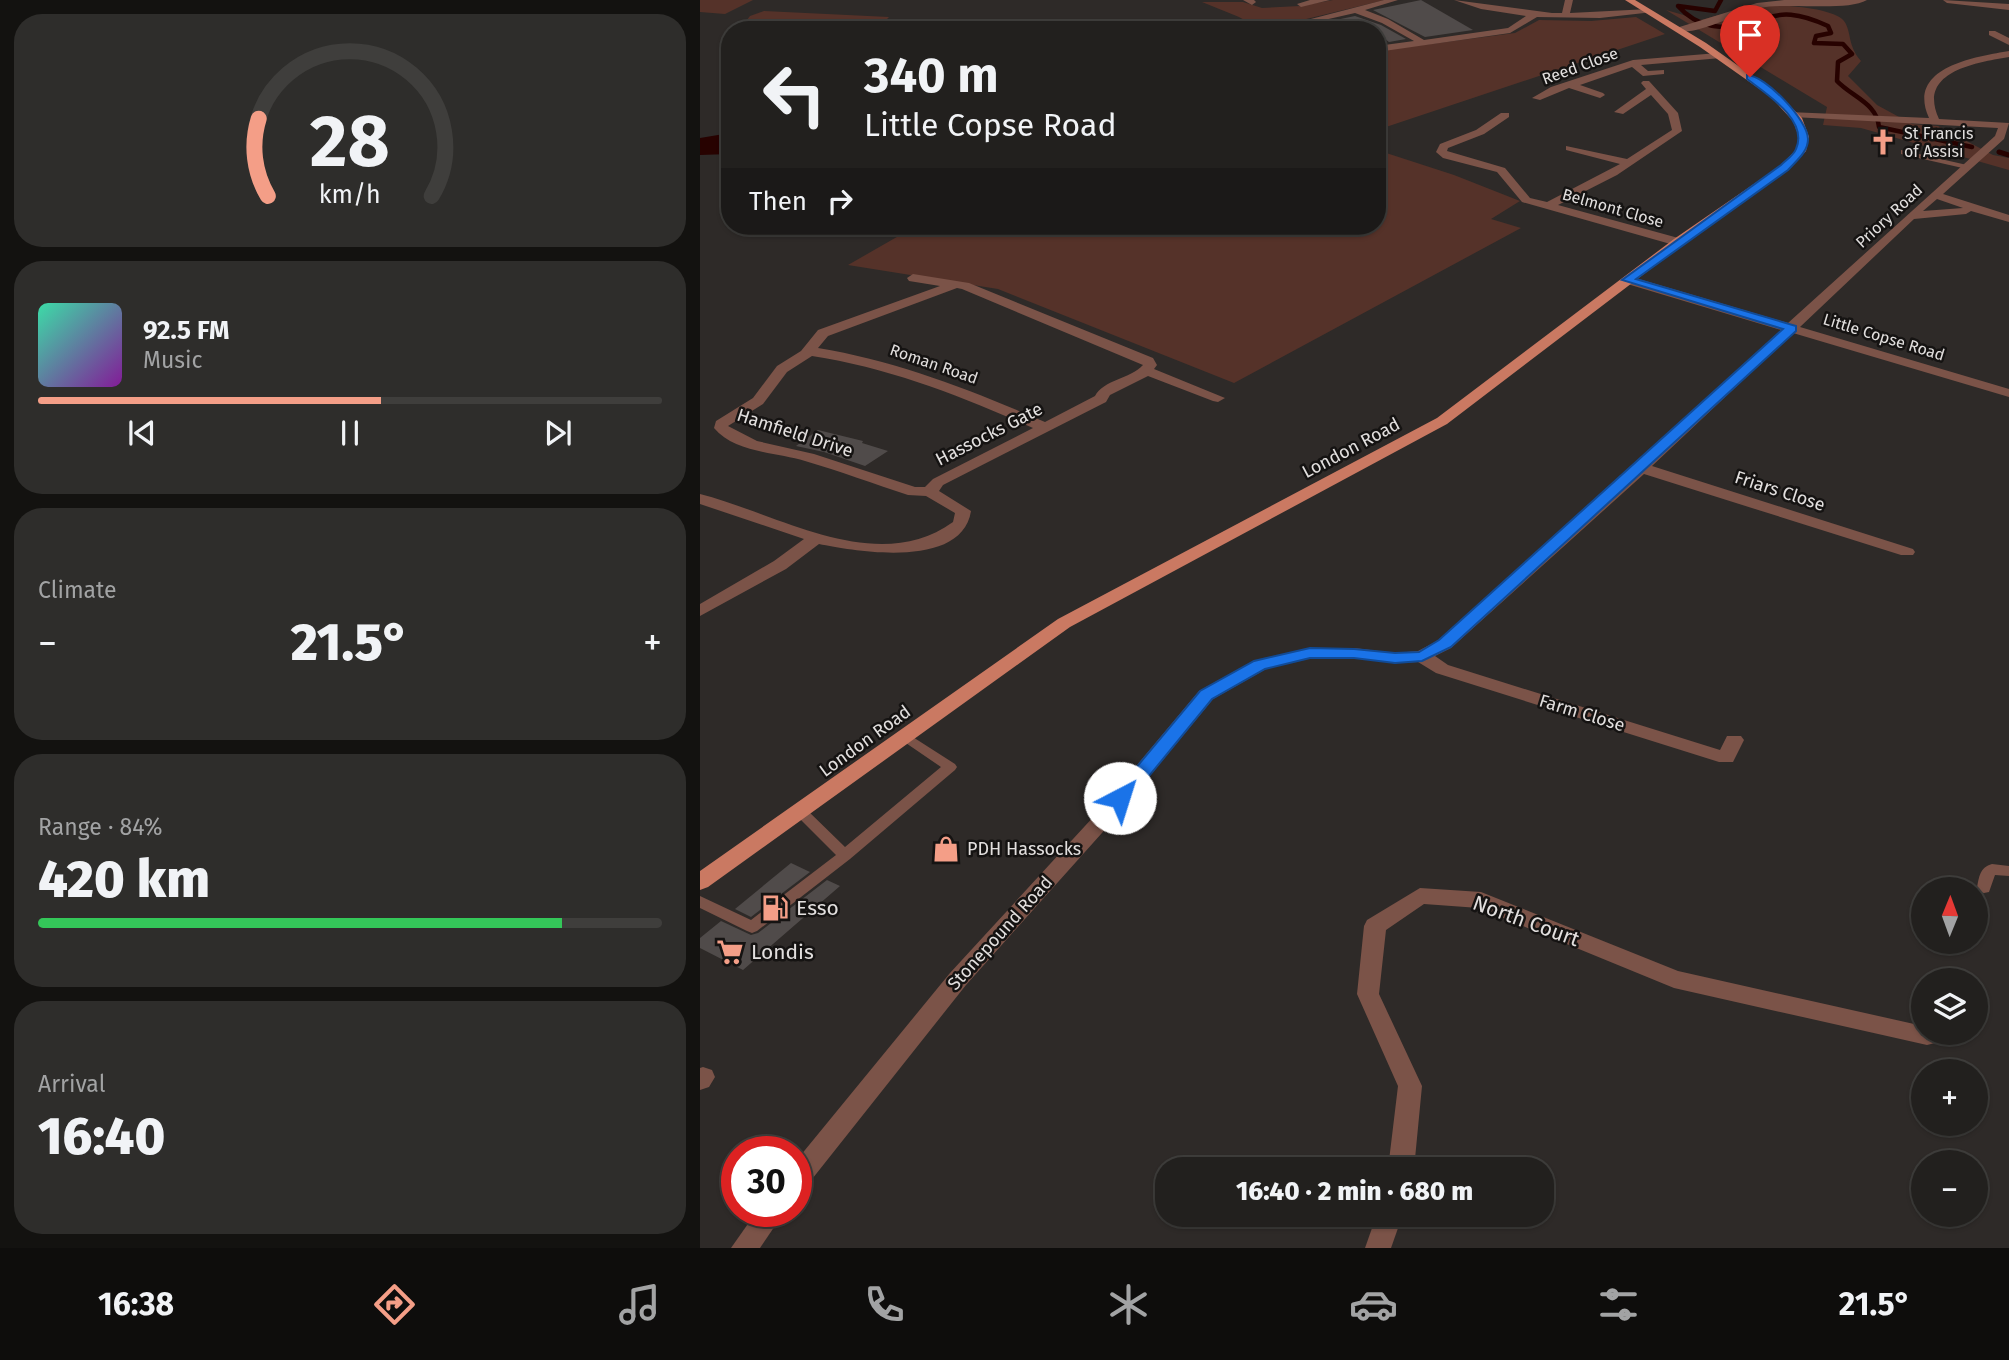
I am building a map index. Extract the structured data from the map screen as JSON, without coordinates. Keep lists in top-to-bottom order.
{
  "streets": {
    "main road": ["London Road"],
    "street": [
      "Reed Close",
      "Belmont Close",
      "Priory Road",
      "Little Copse Road",
      "Roman Road",
      "Hamfield Drive",
      "Hassocks Gate",
      "Friars Close",
      "Farm Close",
      "North Court",
      "Stonepound Road"
    ]
  },
  "crossings": [
    ["Belmont Close", "London Road"],
    ["Priory Road", "Little Copse Road"],
    ["Priory Road", "Stonepound Road"],
    ["Little Copse Road", "London Road"],
    ["Little Copse Road", "Stonepound Road"],
    ["Roman Road", "Hamfield Drive"],
    ["Roman Road", "Hassocks Gate"],
    ["Hamfield Drive", "Hassocks Gate"],
    ["Friars Close", "Stonepound Road"],
    ["Farm Close", "Stonepound Road"]
  ],
  "places": {
    "church": ["St Francis of Assisi"],
    "shop": ["PDH Hassocks"],
    "fuel station": ["Esso"],
    "supermarket": ["Londis"]
  },
  "north": "top",
  "page": {
    "turn": ["340 m", "Little Copse Road"],
    "then": "Then",
    "song": ["92.5 FM", "Music"],
    "tile": [
      "Climate",
      ["Range · 84%", "420 km"],
      ["Arrival", "16:40"]
    ],
    "heat": ["−", "21.5°", "+"],
    "map_buttons": ["+", "−"],
    "limit": "30",
    "trip": "16:40 · 2 min · 680 m",
    "tabs": ["16:38", "21.5°"],
    "gauge": ["28", "km/h"]
  }
}
